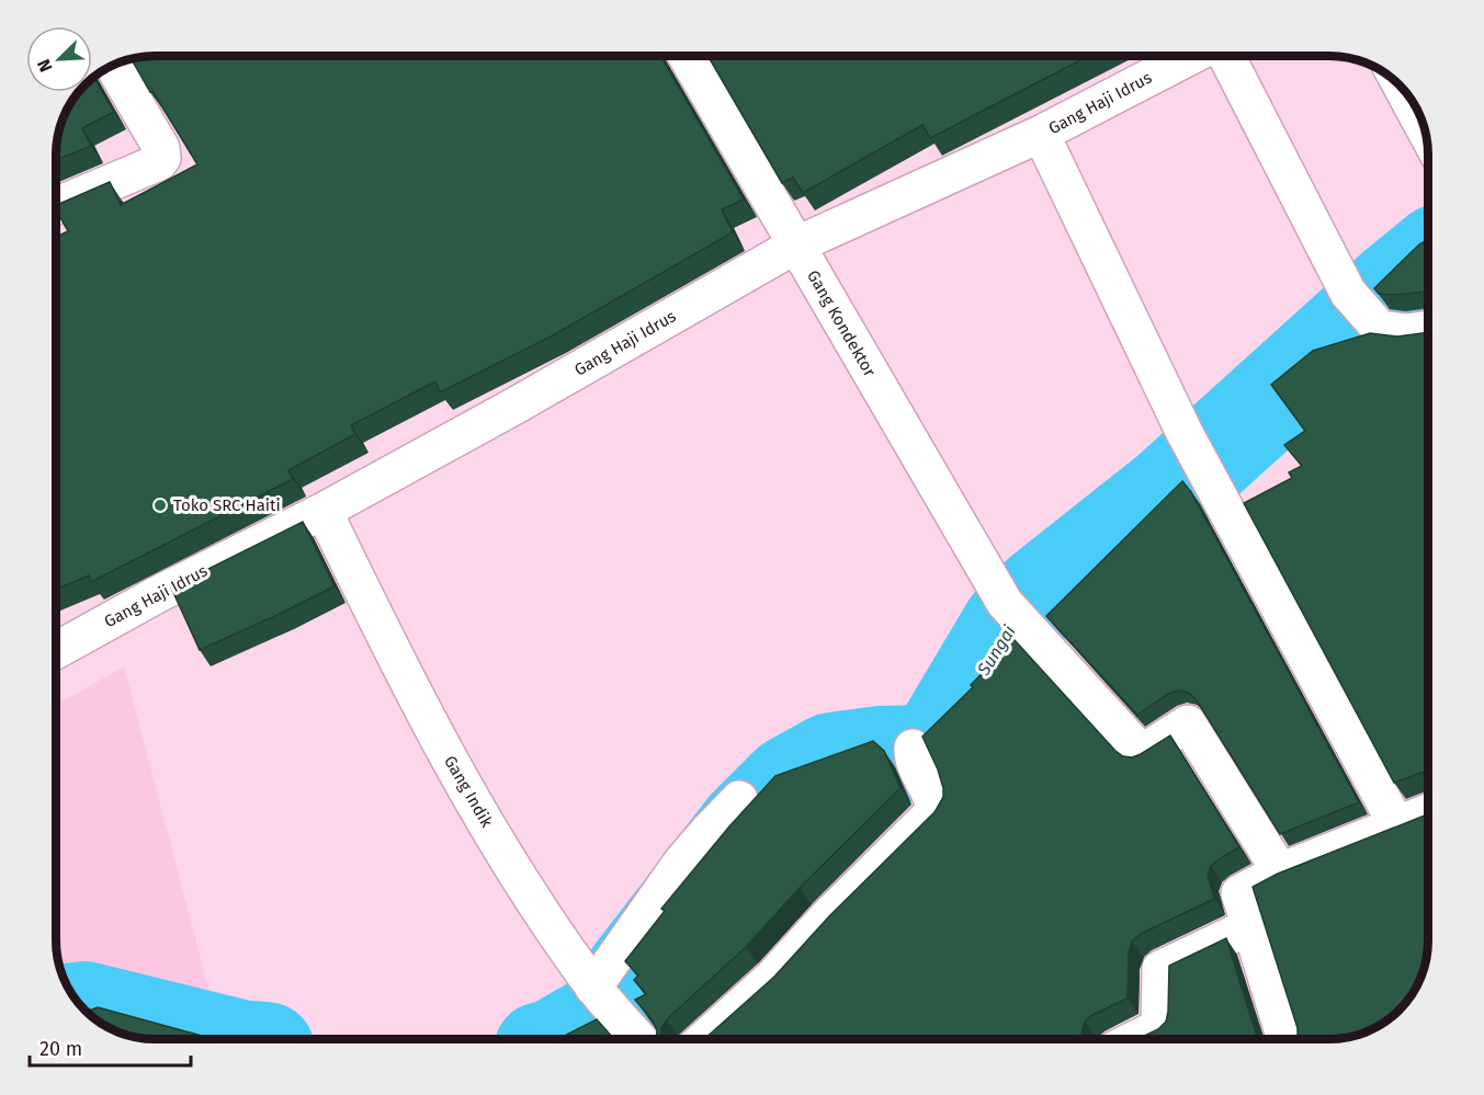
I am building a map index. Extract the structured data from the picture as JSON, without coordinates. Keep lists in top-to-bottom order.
{
  "streets": {
    "street": ["Gang Haji Idrus", "Gang Kondektor", "Gang Indik"]
  },
  "crossings": [
    ["Gang Haji Idrus", "Gang Kondektor"],
    ["Gang Haji Idrus", "Gang Indik"]
  ],
  "water": ["Sungai"],
  "places": ["Toko SRC Haiti"],
  "scale_bar": "20 m",
  "north": "bottom left"
}
